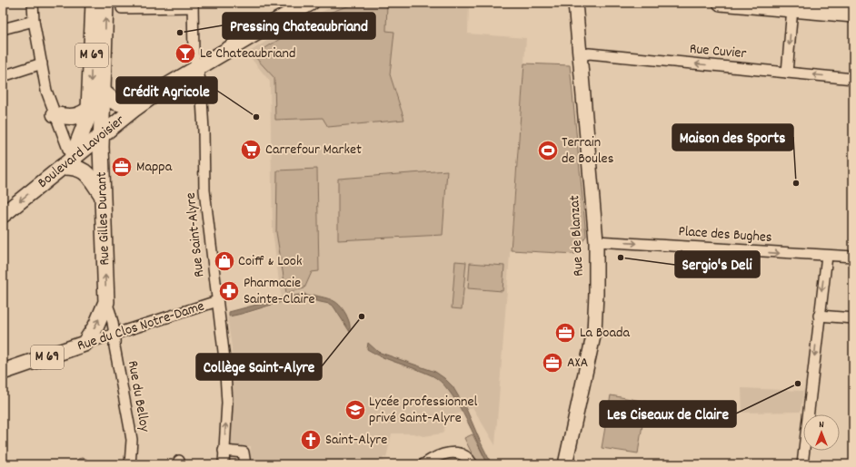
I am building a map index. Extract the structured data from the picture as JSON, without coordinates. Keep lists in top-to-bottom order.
{
  "streets": {
    "main road": [
      "M 69",
      "Boulevard Lavoisier",
      "Rue Gilles Durant",
      "Rue du Clos Notre-Dame"
    ],
    "street": [
      "Rue Cuvier",
      "Rue Saint-Alyre",
      "Place des Bughes",
      "Rue de Blanzat",
      "Rue du Belloy"
    ]
  },
  "crossings": [
    ["Rue Cuvier", "Rue de Blanzat"],
    ["M 69", "Boulevard Lavoisier"],
    ["M 69", "Rue Gilles Durant"],
    ["Boulevard Lavoisier", "Rue Gilles Durant"],
    ["Boulevard Lavoisier", "Rue Saint-Alyre"],
    ["Rue Gilles Durant", "Rue du Clos Notre-Dame"],
    ["Rue Gilles Durant", "Rue du Belloy"],
    ["Rue Saint-Alyre", "Rue du Clos Notre-Dame"],
    ["Place des Bughes", "Rue de Blanzat"],
    ["Rue du Clos Notre-Dame", "Rue du Belloy"]
  ],
  "one_way": ["Rue Cuvier", "Rue Gilles Durant", "Place des Bughes"],
  "places": {
    "other": [
      "Pressing Chateaubriand",
      "Crédit Agricole",
      "Maison des Sports",
      "Sergio's Deli",
      "Collège Saint-Alyre",
      "Les Ciseaux de Claire"
    ],
    "bar": ["Le Chateaubriand"],
    "supermarket": ["Carrefour Market"],
    "sports": ["Terrain de Boules"],
    "office": ["Mappa", "La Boada", "AXA"],
    "shop": ["Coiff & Look"],
    "pharmacy": ["Pharmacie Sainte-Claire"],
    "school or university": ["Lycée professionnel privé Saint-Alyre"],
    "church": ["Saint-Alyre"]
  },
  "north": "top"
}
